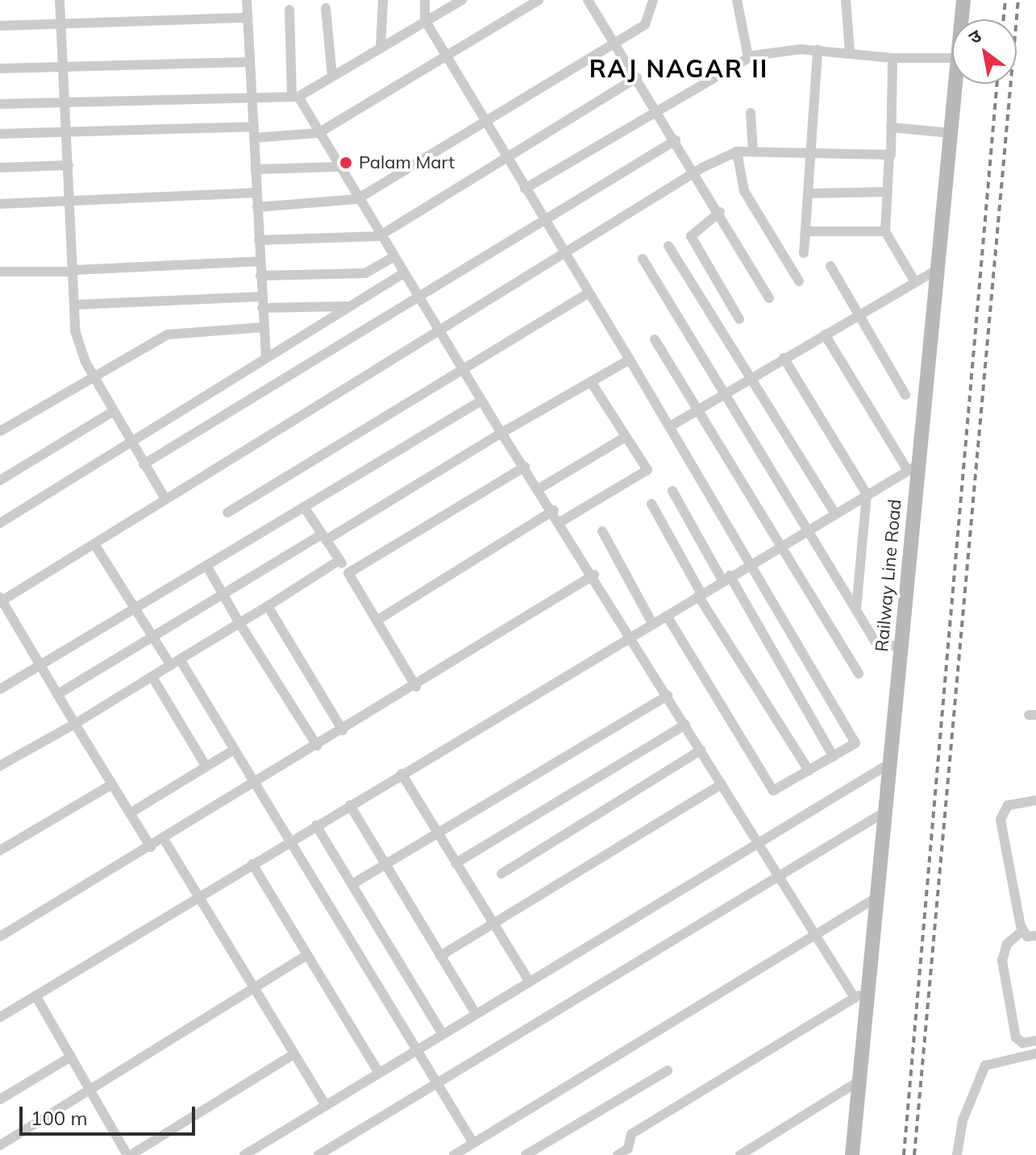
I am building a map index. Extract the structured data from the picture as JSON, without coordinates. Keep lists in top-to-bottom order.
{
  "streets": {
    "street": ["Railway Line Road"]
  },
  "districts": ["RAJ NAGAR II"],
  "places": ["Palam Mart"],
  "scale_bar": "100 m",
  "north": "top left"
}
